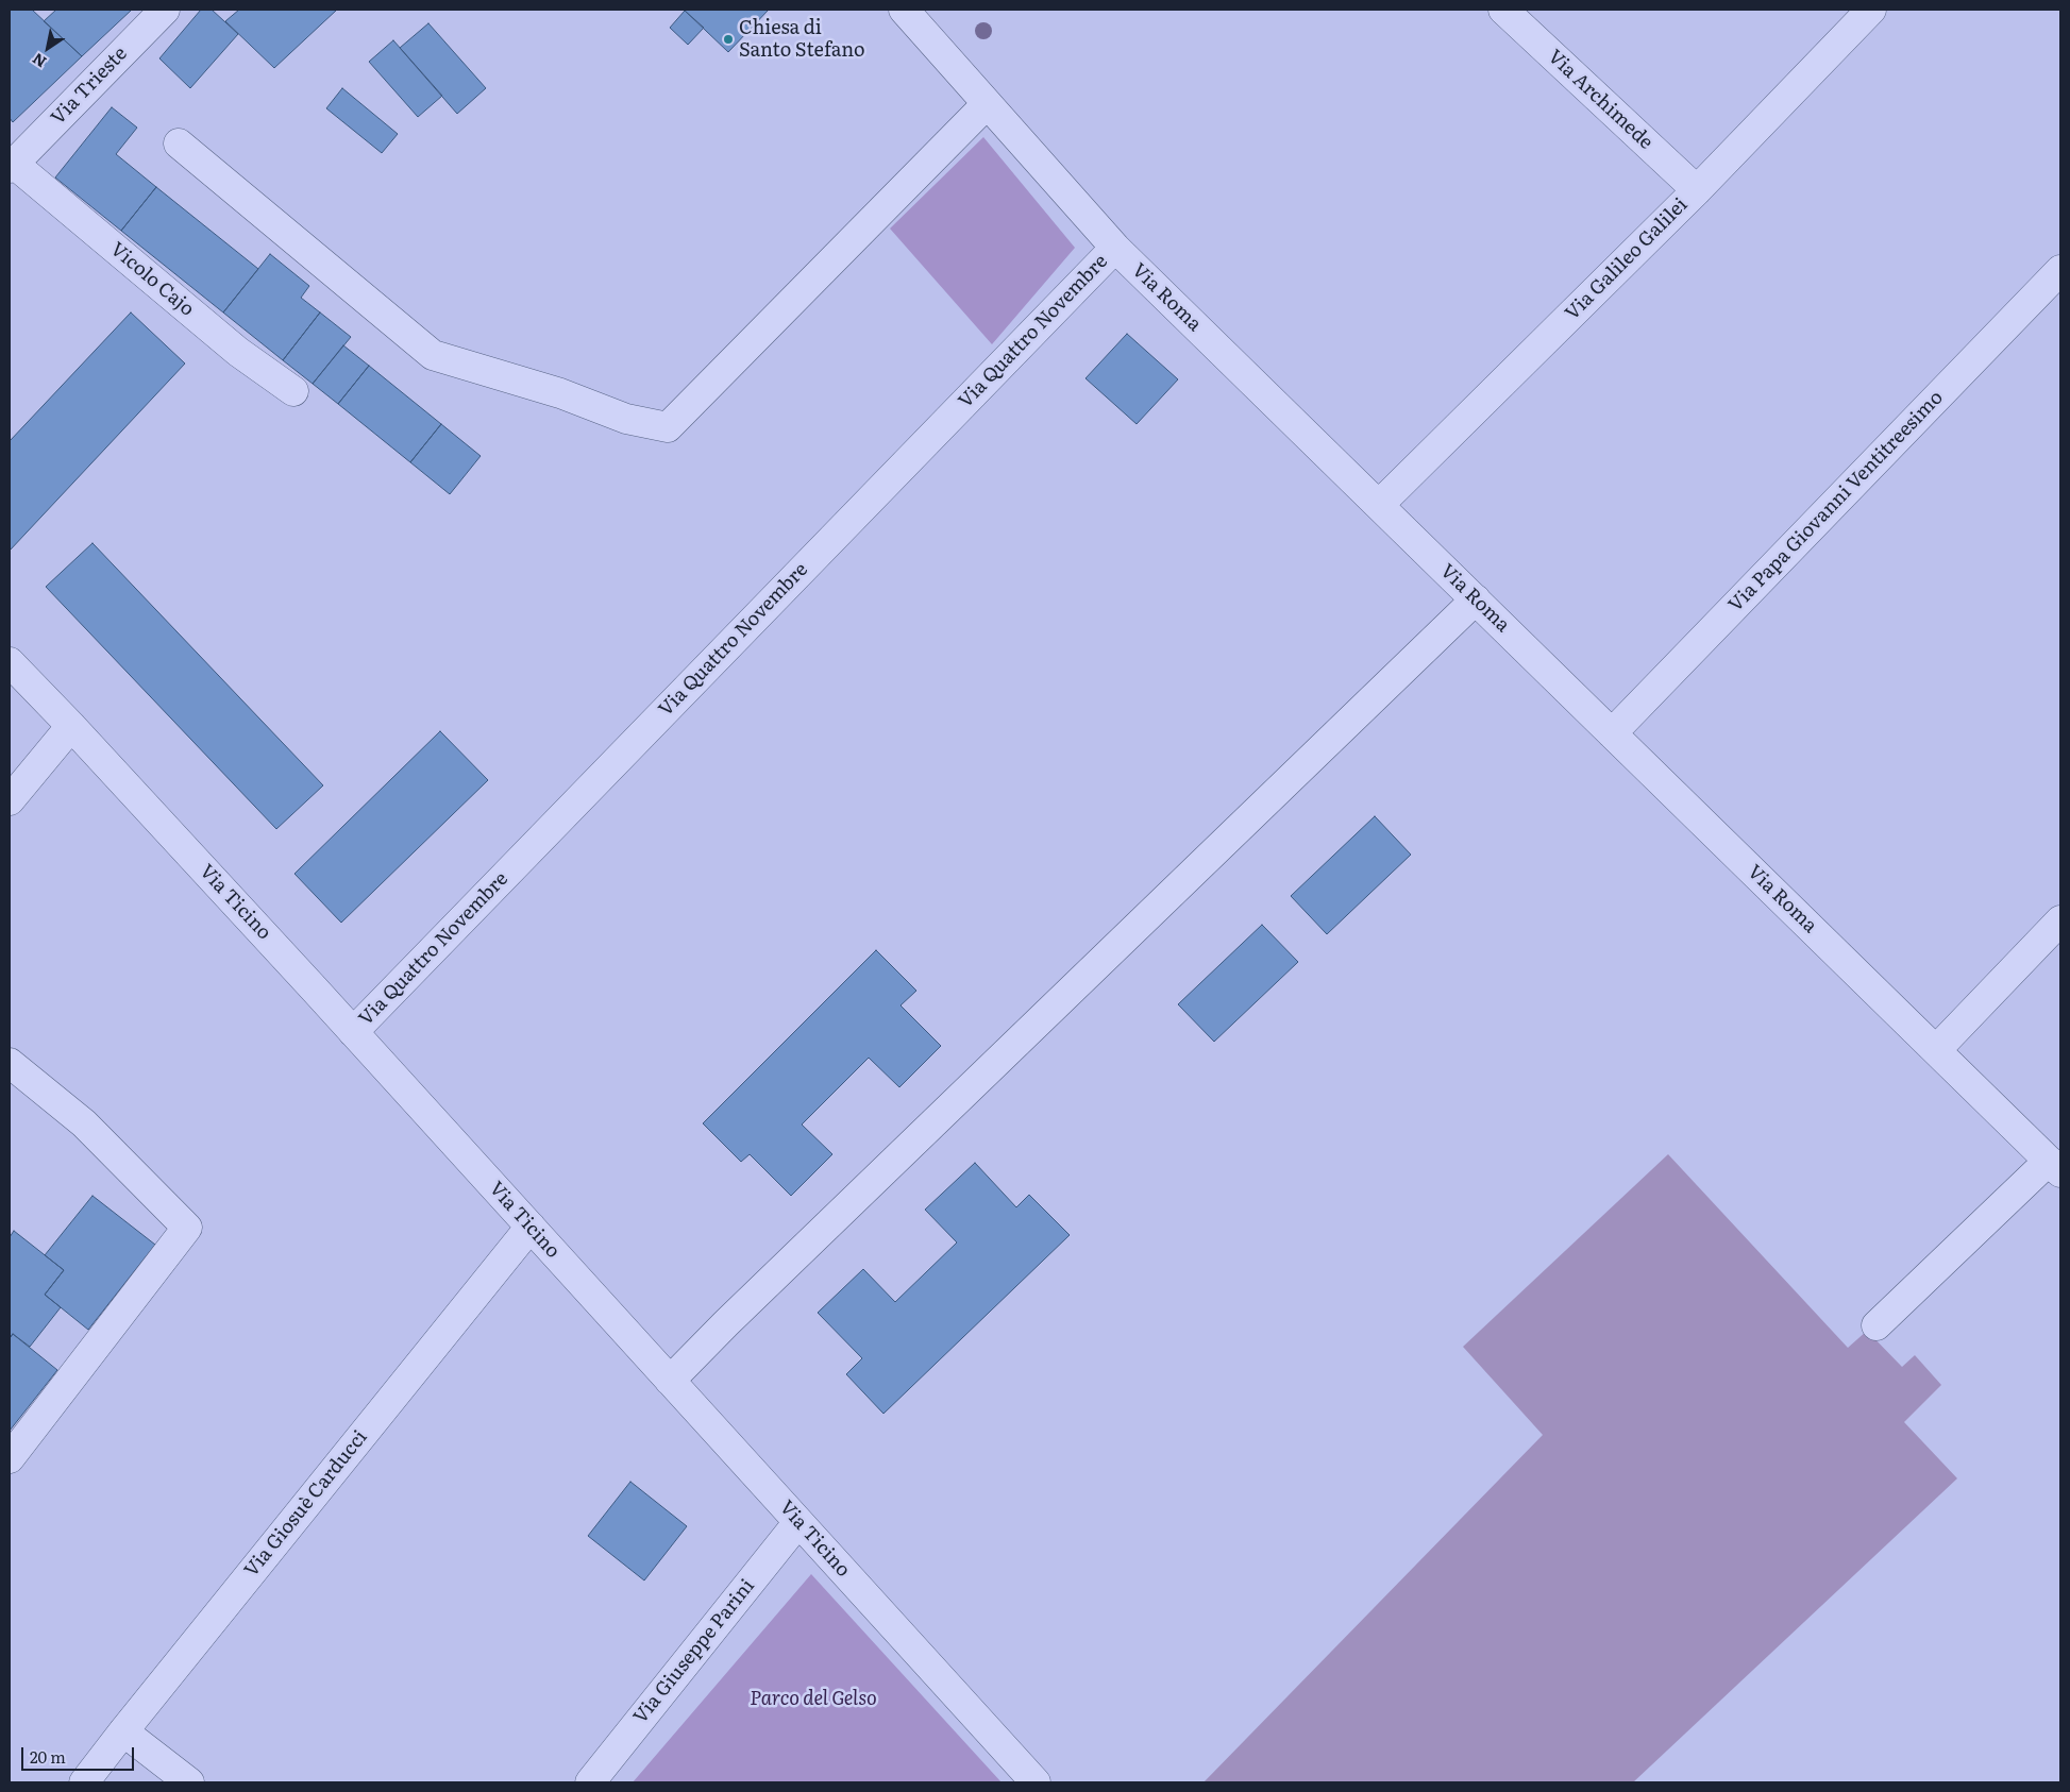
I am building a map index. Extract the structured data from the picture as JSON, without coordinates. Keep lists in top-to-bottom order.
{
  "streets": {
    "street": [
      "Via Trieste",
      "Via Archimede",
      "Via Galileo Galilei",
      "Vicolo Cajo",
      "Via Roma",
      "Via Quattro Novembre",
      "Via Papa Giovanni Ventitreesimo",
      "Via Ticino",
      "Via Giosuè Carducci",
      "Via Giuseppe Parini"
    ]
  },
  "crossings": [
    ["Via Trieste", "Vicolo Cajo"],
    ["Via Archimede", "Via Galileo Galilei"],
    ["Via Galileo Galilei", "Via Roma"],
    ["Via Roma", "Via Quattro Novembre"],
    ["Via Roma", "Via Papa Giovanni Ventitreesimo"],
    ["Via Quattro Novembre", "Via Ticino"],
    ["Via Ticino", "Via Giosuè Carducci"],
    ["Via Ticino", "Via Giuseppe Parini"]
  ],
  "parks": ["Parco del Gelso"],
  "places": ["Chiesa di Santo Stefano"],
  "scale_bar": "20 m",
  "north": "bottom left"
}
